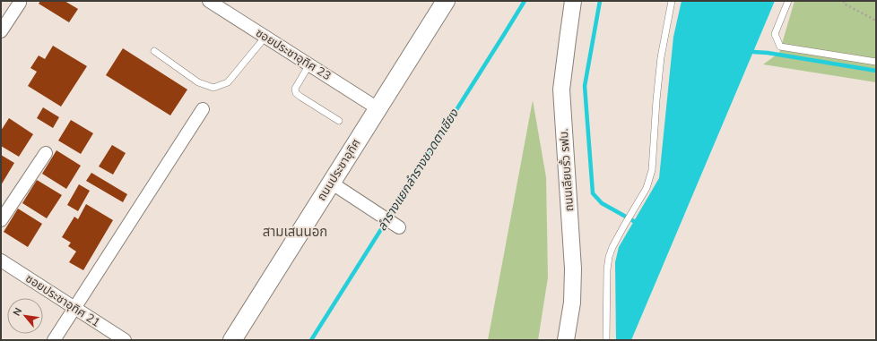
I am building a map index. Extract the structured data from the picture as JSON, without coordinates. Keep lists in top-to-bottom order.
{
  "streets": {
    "main road": ["ถนนประชาอุทิศ"],
    "street": ["ซอยประชาอุทิศ 23", "ถนนเลียบรั้ว รฟม.", "ซอยประชาอุทิศ 21"]
  },
  "crossings": [
    ["ซอยประชาอุทิศ 23", "ถนนประชาอุทิศ"]
  ],
  "districts": ["สามเสนนอก"],
  "water": ["ลำรางแยกลำรางชวดตาเชียง"],
  "north": "top left"
}
